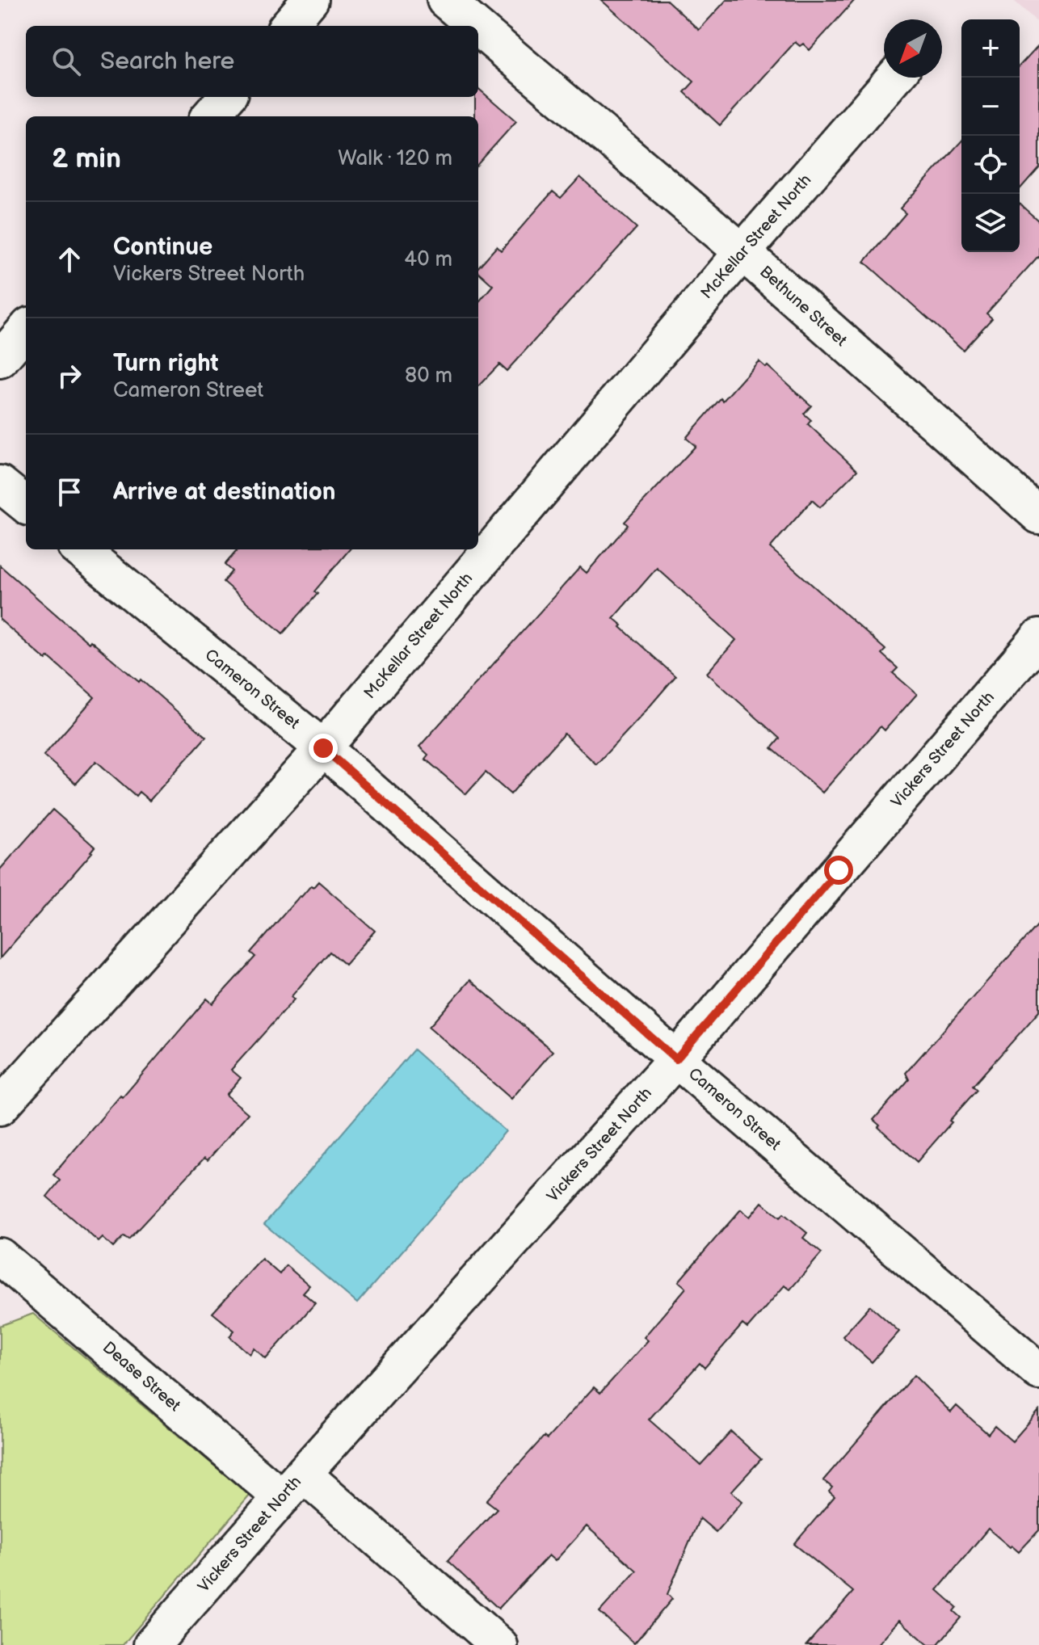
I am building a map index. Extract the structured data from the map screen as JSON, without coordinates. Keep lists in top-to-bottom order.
{
  "streets": {
    "street": [
      "McKellar Street North",
      "Bethune Street",
      "Cameron Street",
      "Vickers Street North",
      "Dease Street"
    ]
  },
  "crossings": [
    ["McKellar Street North", "Bethune Street"],
    ["McKellar Street North", "Cameron Street"],
    ["Cameron Street", "Vickers Street North"],
    ["Vickers Street North", "Dease Street"]
  ],
  "north": "bottom left",
  "page": {
    "map_buttons": ["+", "−"],
    "search": "Search here",
    "heading": ["2 min", "Walk · 120 m"],
    "list": [
      ["Continue", "Vickers Street North", "40 m"],
      ["Turn right", "Cameron Street", "80 m"],
      "Arrive at destination"
    ]
  }
}
